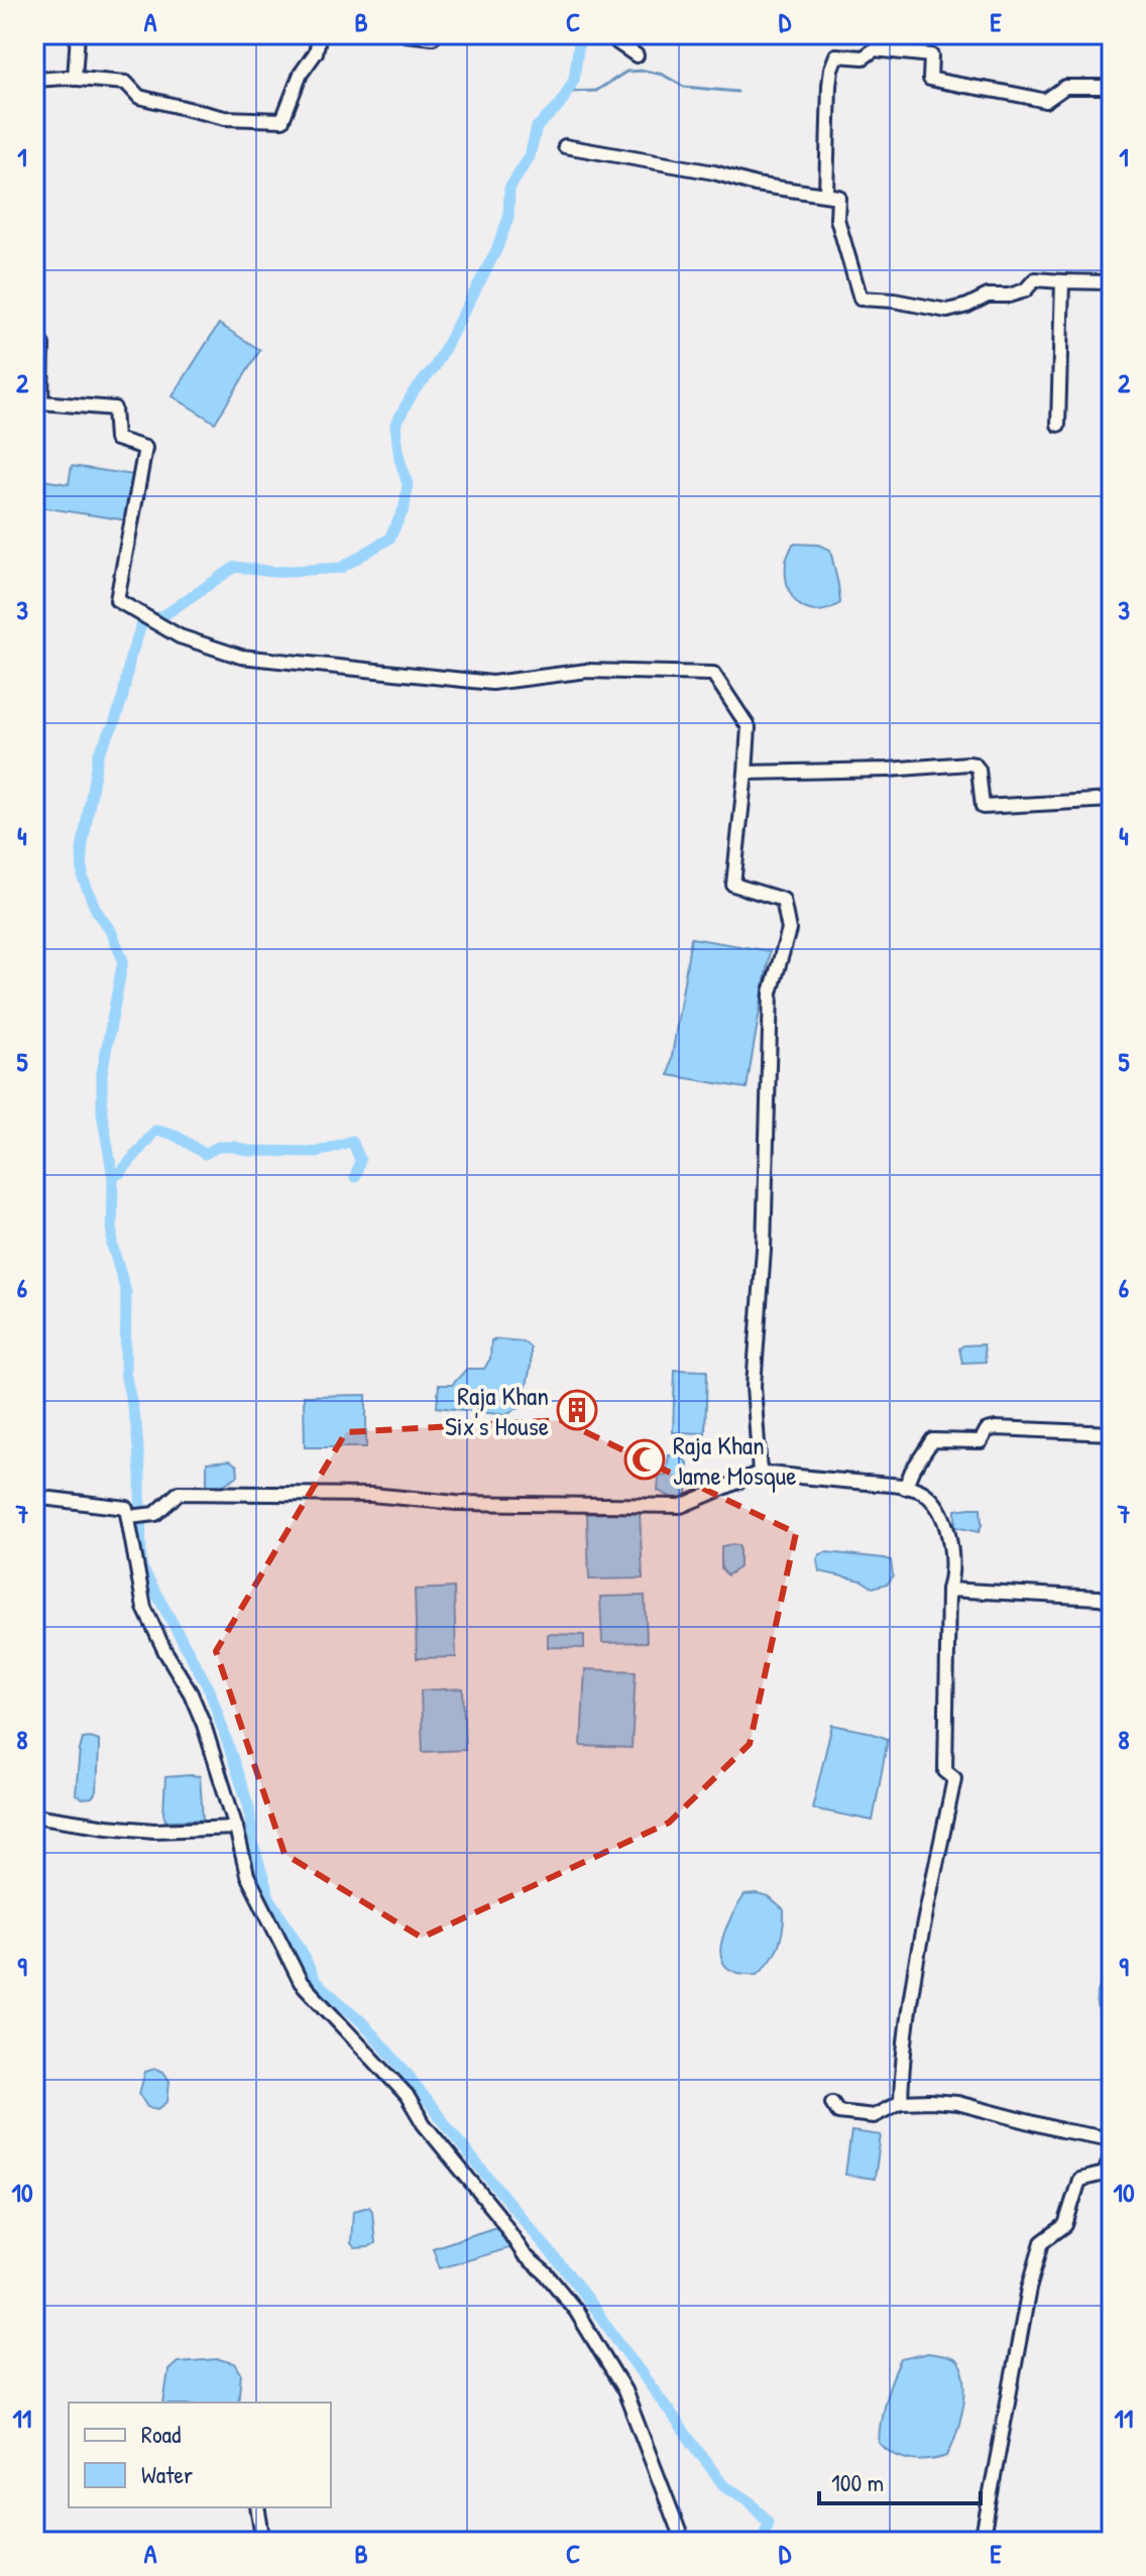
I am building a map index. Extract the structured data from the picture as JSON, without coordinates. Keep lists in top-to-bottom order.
{
  "places": {
    "building": ["Raja Khan Six's House"],
    "mosque": ["Raja Khan Jame Mosque"]
  },
  "legend": ["Road", "Water"],
  "scale_bar": "100 m",
  "grid": {
    "columns": [
      "A",
      "B",
      "C",
      "D",
      "E"
    ],
    "rows": [
      "1",
      "2",
      "3",
      "4",
      "5",
      "6",
      "7",
      "8",
      "9",
      "10",
      "11"
    ]
  }
}
